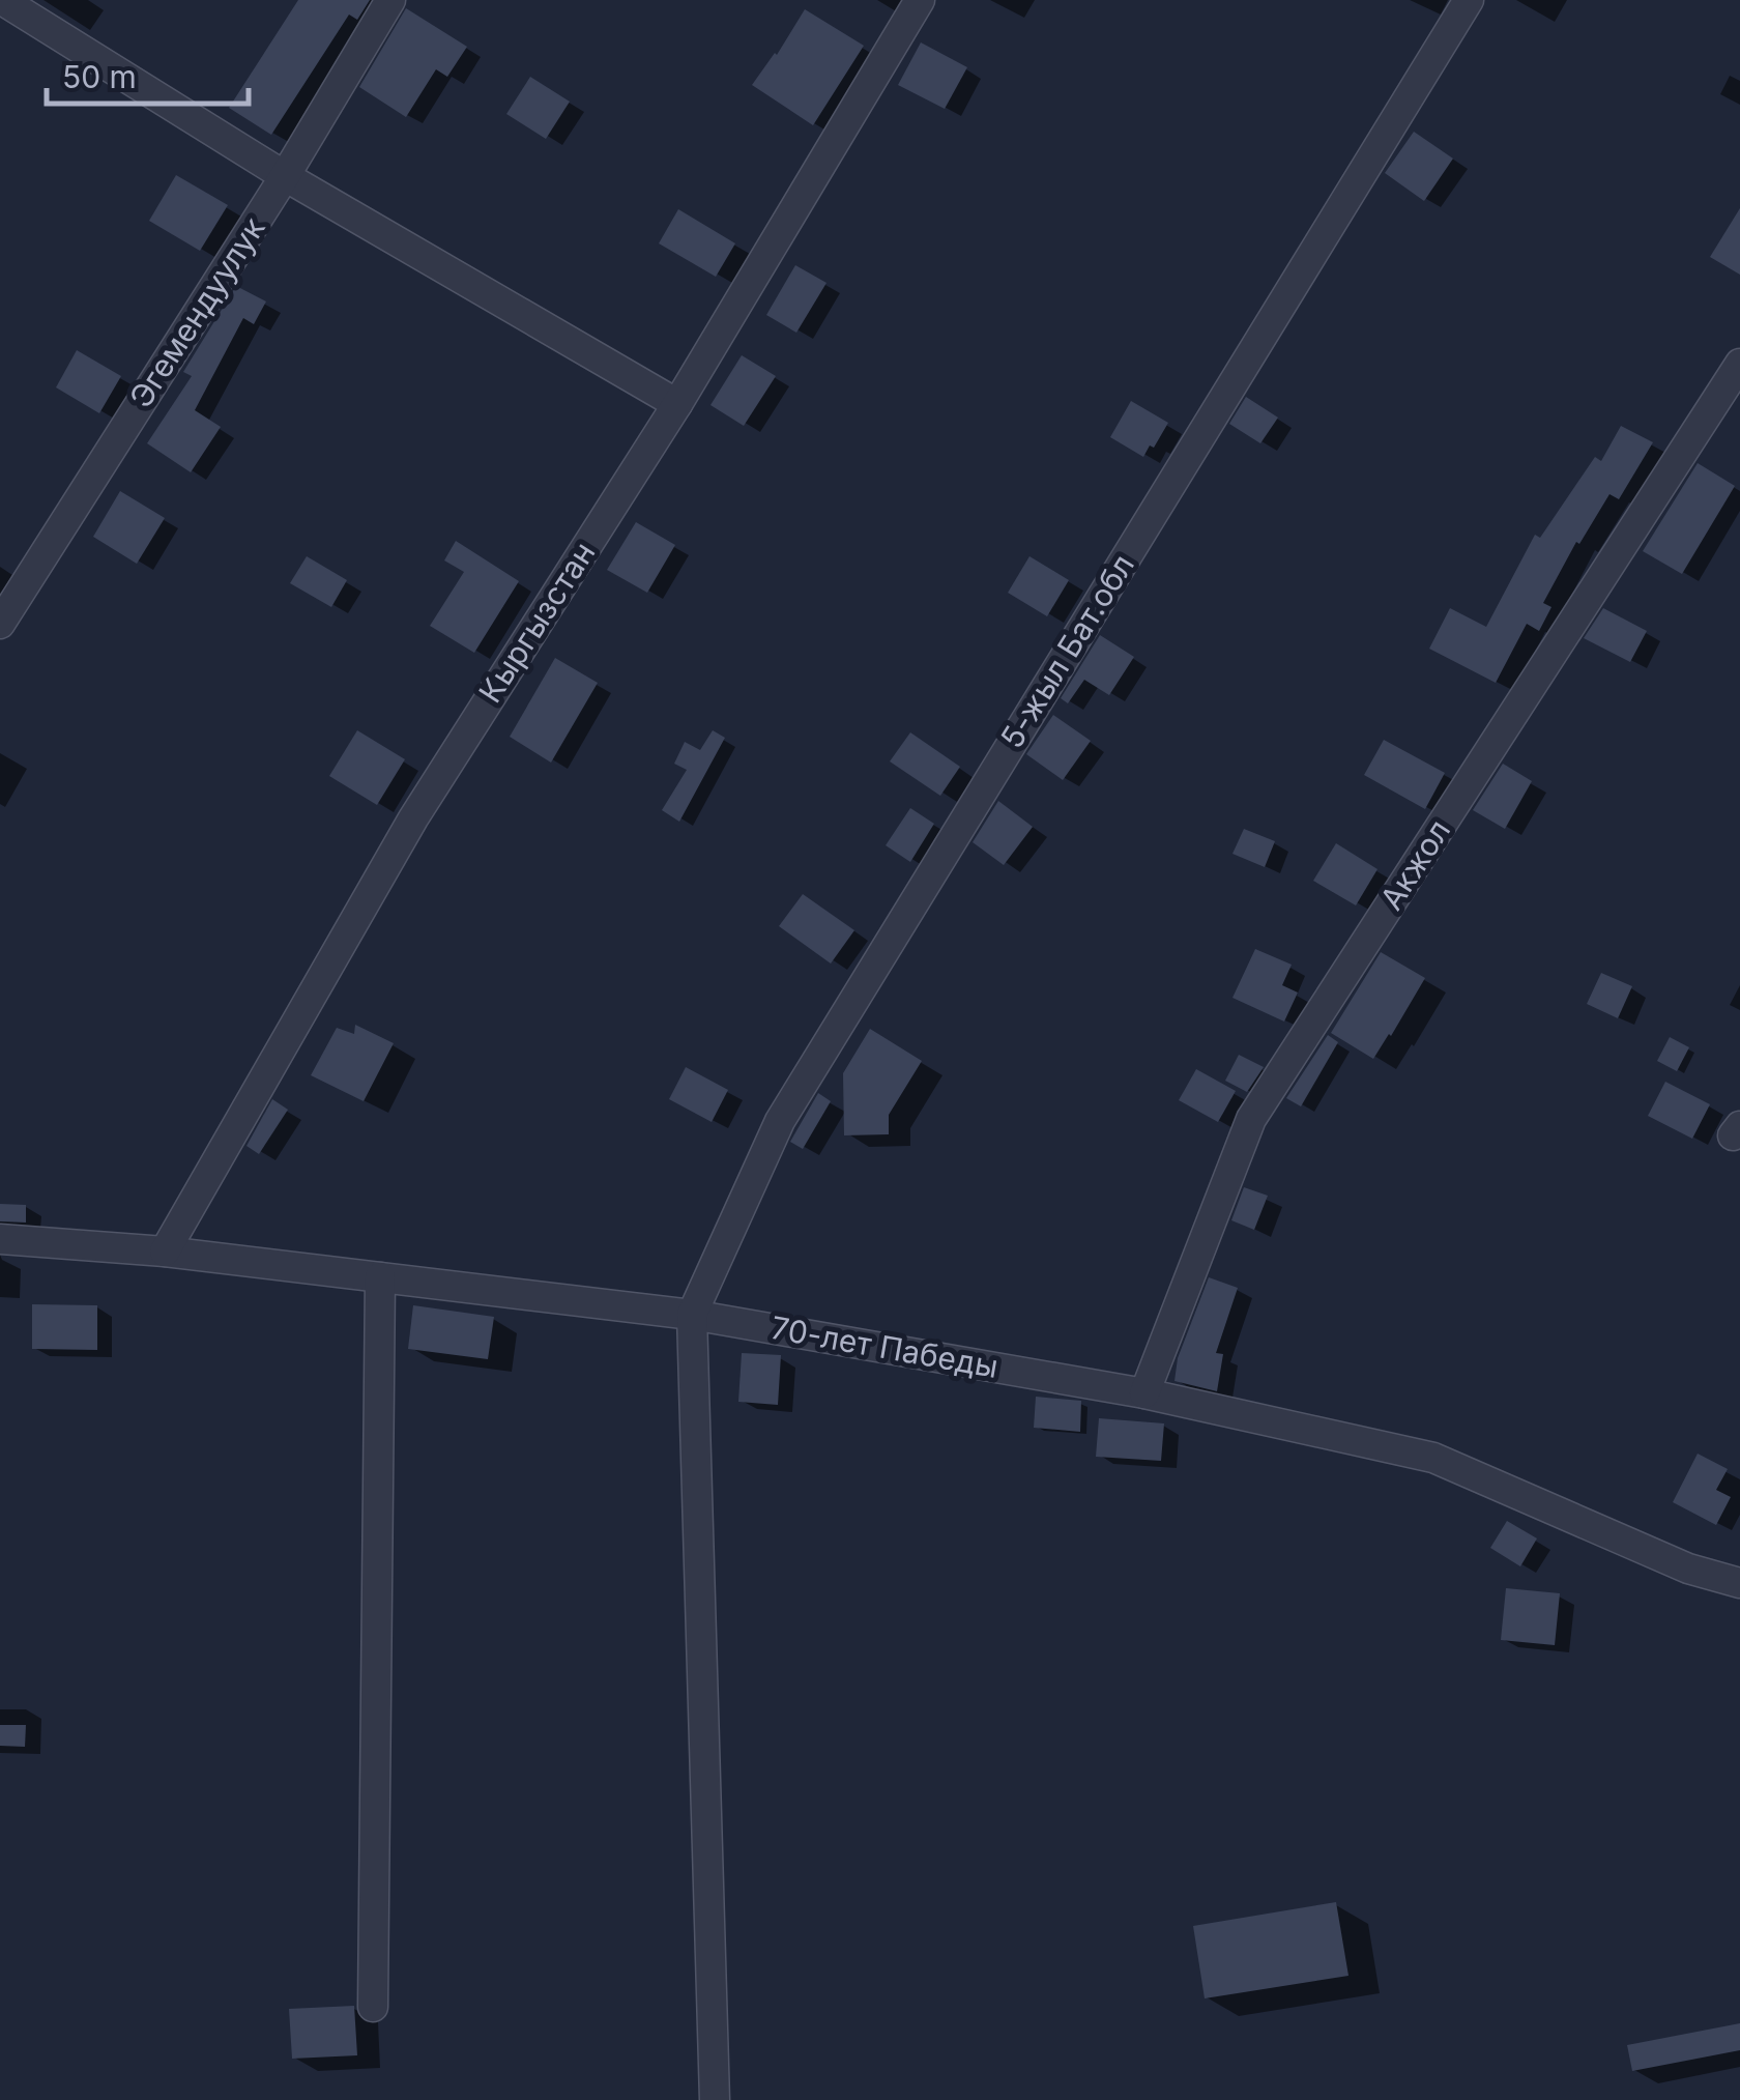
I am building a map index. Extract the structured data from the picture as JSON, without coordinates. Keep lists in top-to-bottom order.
{
  "streets": {
    "street": [
      "Эгемендуулук",
      "Кыргызстан",
      "5-жыл Бат.обл",
      "Акжол",
      "70-лет Пабеды"
    ]
  },
  "crossings": [
    ["Кыргызстан", "70-лет Пабеды"],
    ["5-жыл Бат.обл", "70-лет Пабеды"],
    ["Акжол", "70-лет Пабеды"]
  ],
  "scale_bar": "50 m"
}
